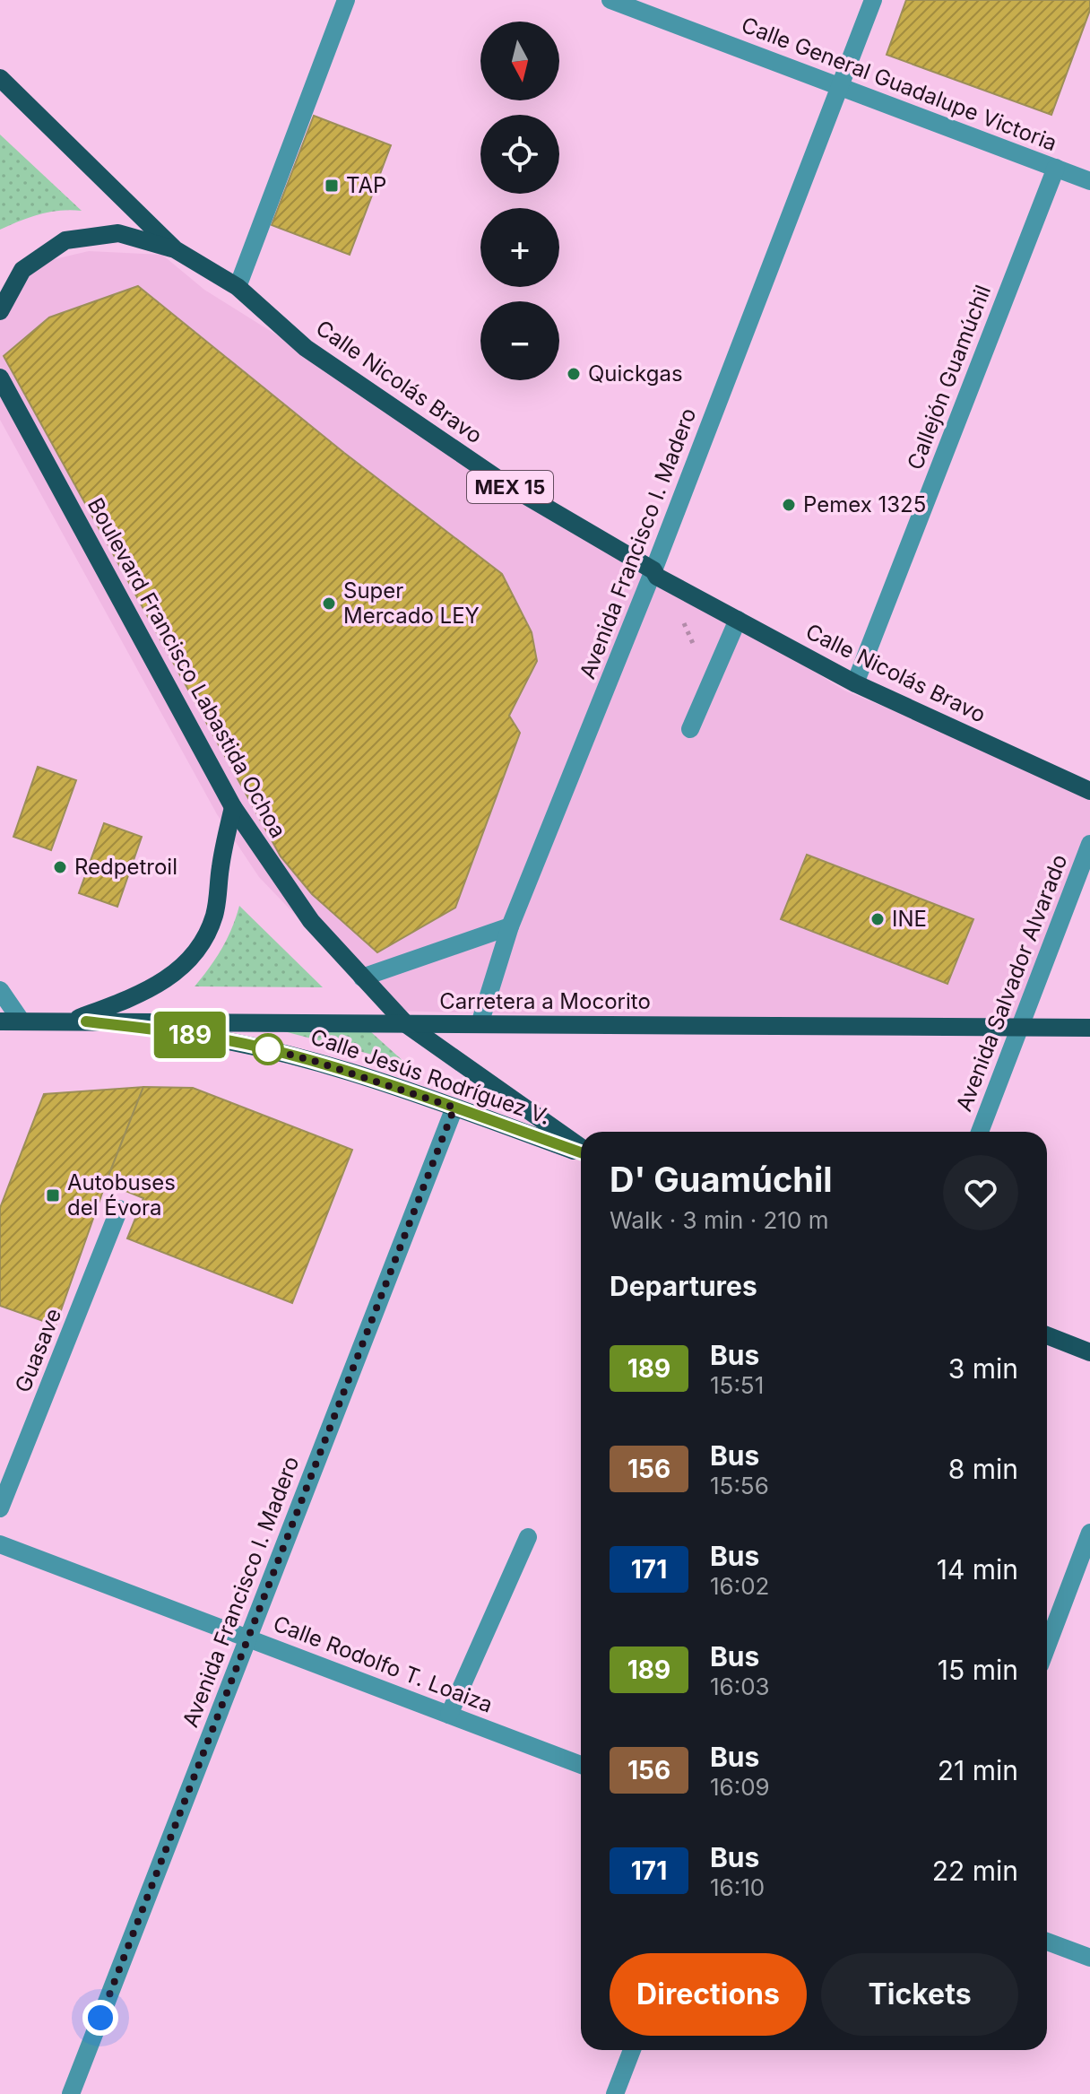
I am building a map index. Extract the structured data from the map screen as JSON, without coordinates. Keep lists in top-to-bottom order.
{
  "streets": {
    "main road": [
      "Calle Nicolás Bravo",
      "MEX 15",
      "Boulevard Francisco Labastida Ochoa",
      "Carretera a Mocorito",
      "Calle Jesús Rodríguez V."
    ],
    "street": [
      "Calle General Guadalupe Victoria",
      "Callejón Guamúchil",
      "Avenida Francisco I. Madero",
      "Avenida Salvador Alvarado",
      "Guasave",
      "Calle Rodolfo T. Loaiza"
    ]
  },
  "crossings": [
    ["Calle General Guadalupe Victoria", "Callejón Guamúchil"],
    ["Calle General Guadalupe Victoria", "Avenida Francisco I. Madero"],
    ["Callejón Guamúchil", "Calle Nicolás Bravo"],
    ["Calle Nicolás Bravo", "Avenida Francisco I. Madero"],
    ["Avenida Francisco I. Madero", "Carretera a Mocorito"],
    ["Avenida Francisco I. Madero", "Calle Jesús Rodríguez V."],
    ["Avenida Francisco I. Madero", "Calle Rodolfo T. Loaiza"],
    ["Boulevard Francisco Labastida Ochoa", "Carretera a Mocorito"],
    ["Avenida Salvador Alvarado", "Carretera a Mocorito"],
    ["Carretera a Mocorito", "Calle Jesús Rodríguez V."]
  ],
  "places": {
    "transit": ["TAP", "Autobuses del Évora"],
    "other": [
      "Quickgas",
      "Pemex 1325",
      "Super Mercado LEY",
      "Redpetroil",
      "INE"
    ]
  },
  "lines": ["bus line 189"],
  "north": "bottom",
  "page": {
    "on_map": "189",
    "map_buttons": ["+", "−"],
    "heading": [
      ["D' Guamúchil", "Walk · 3 min · 210 m"],
      "Departures"
    ],
    "list": [
      {
        "mark": "189",
        "name": "Bus",
        "note": "15:51",
        "value": "3 min"
      },
      {
        "mark": "156",
        "name": "Bus",
        "note": "15:56",
        "value": "8 min"
      },
      {
        "mark": "171",
        "name": "Bus",
        "note": "16:02",
        "value": "14 min"
      },
      {
        "mark": "189",
        "name": "Bus",
        "note": "16:03",
        "value": "15 min"
      },
      {
        "mark": "156",
        "name": "Bus",
        "note": "16:09",
        "value": "21 min"
      },
      {
        "mark": "171",
        "name": "Bus",
        "note": "16:10",
        "value": "22 min"
      }
    ],
    "buttons": ["Directions", "Tickets"]
  }
}
